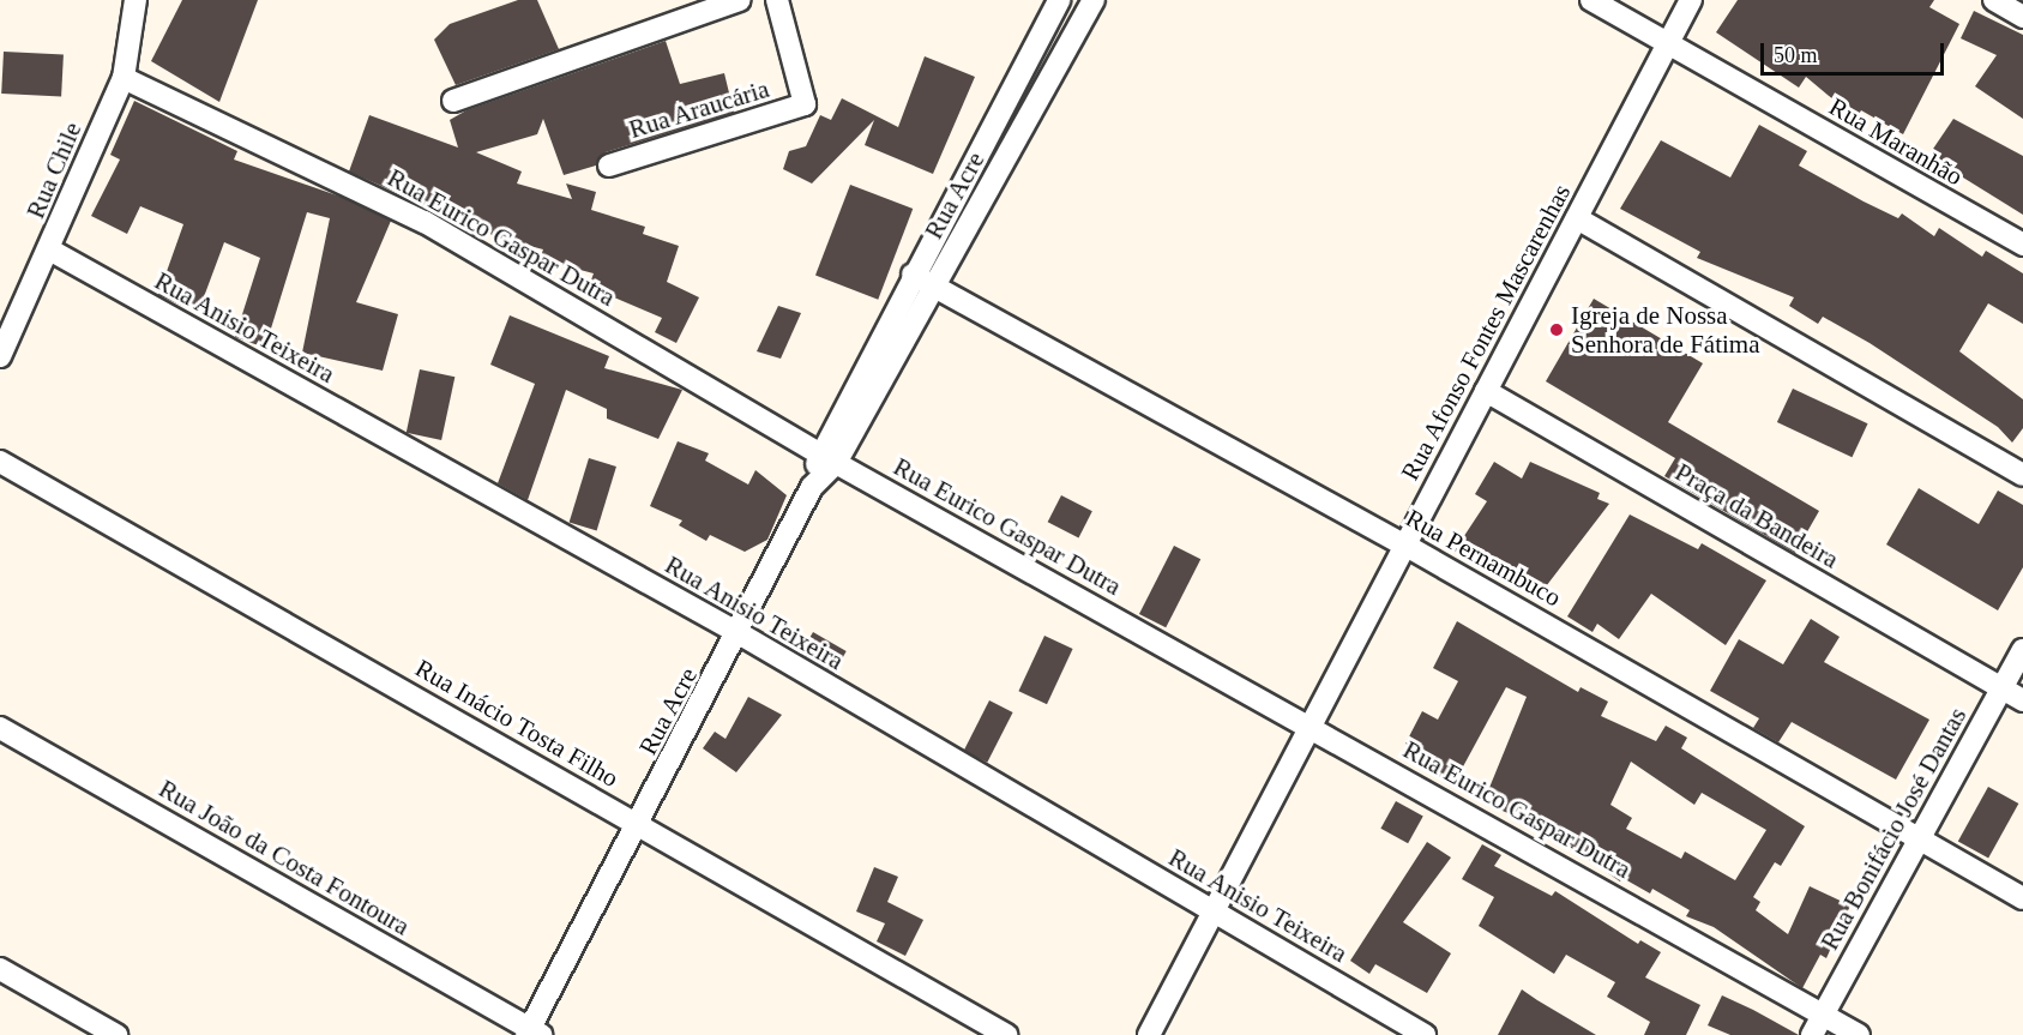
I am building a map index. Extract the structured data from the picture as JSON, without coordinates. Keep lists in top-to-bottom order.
{
  "streets": {
    "street": [
      "Rua Araucária",
      "Rua Maranhão",
      "Rua Chile",
      "Rua Acre",
      "Rua Eurico Gaspar Dutra",
      "Rua Anisio Teixeira",
      "Rua Afonso Fontes Mascarenhas",
      "Praça da Bandeira",
      "Rua Pernambuco",
      "Rua Inácio Tosta Filho",
      "Rua Bonifácio José Dantas",
      "Rua João da Costa Fontoura"
    ]
  },
  "crossings": [
    ["Rua Maranhão", "Rua Afonso Fontes Mascarenhas"],
    ["Rua Chile", "Rua Eurico Gaspar Dutra"],
    ["Rua Chile", "Rua Anisio Teixeira"],
    ["Rua Acre", "Rua Eurico Gaspar Dutra"],
    ["Rua Acre", "Rua Anisio Teixeira"],
    ["Rua Acre", "Rua Pernambuco"],
    ["Rua Acre", "Rua Inácio Tosta Filho"],
    ["Rua Acre", "Rua João da Costa Fontoura"],
    ["Rua Eurico Gaspar Dutra", "Rua Afonso Fontes Mascarenhas"],
    ["Rua Eurico Gaspar Dutra", "Rua Bonifácio José Dantas"],
    ["Rua Anisio Teixeira", "Rua Afonso Fontes Mascarenhas"],
    ["Rua Afonso Fontes Mascarenhas", "Praça da Bandeira"],
    ["Rua Afonso Fontes Mascarenhas", "Rua Pernambuco"],
    ["Praça da Bandeira", "Rua Bonifácio José Dantas"],
    ["Rua Pernambuco", "Rua Bonifácio José Dantas"]
  ],
  "places": ["Igreja de Nossa Senhora de Fátima"],
  "scale_bar": "50 m"
}
